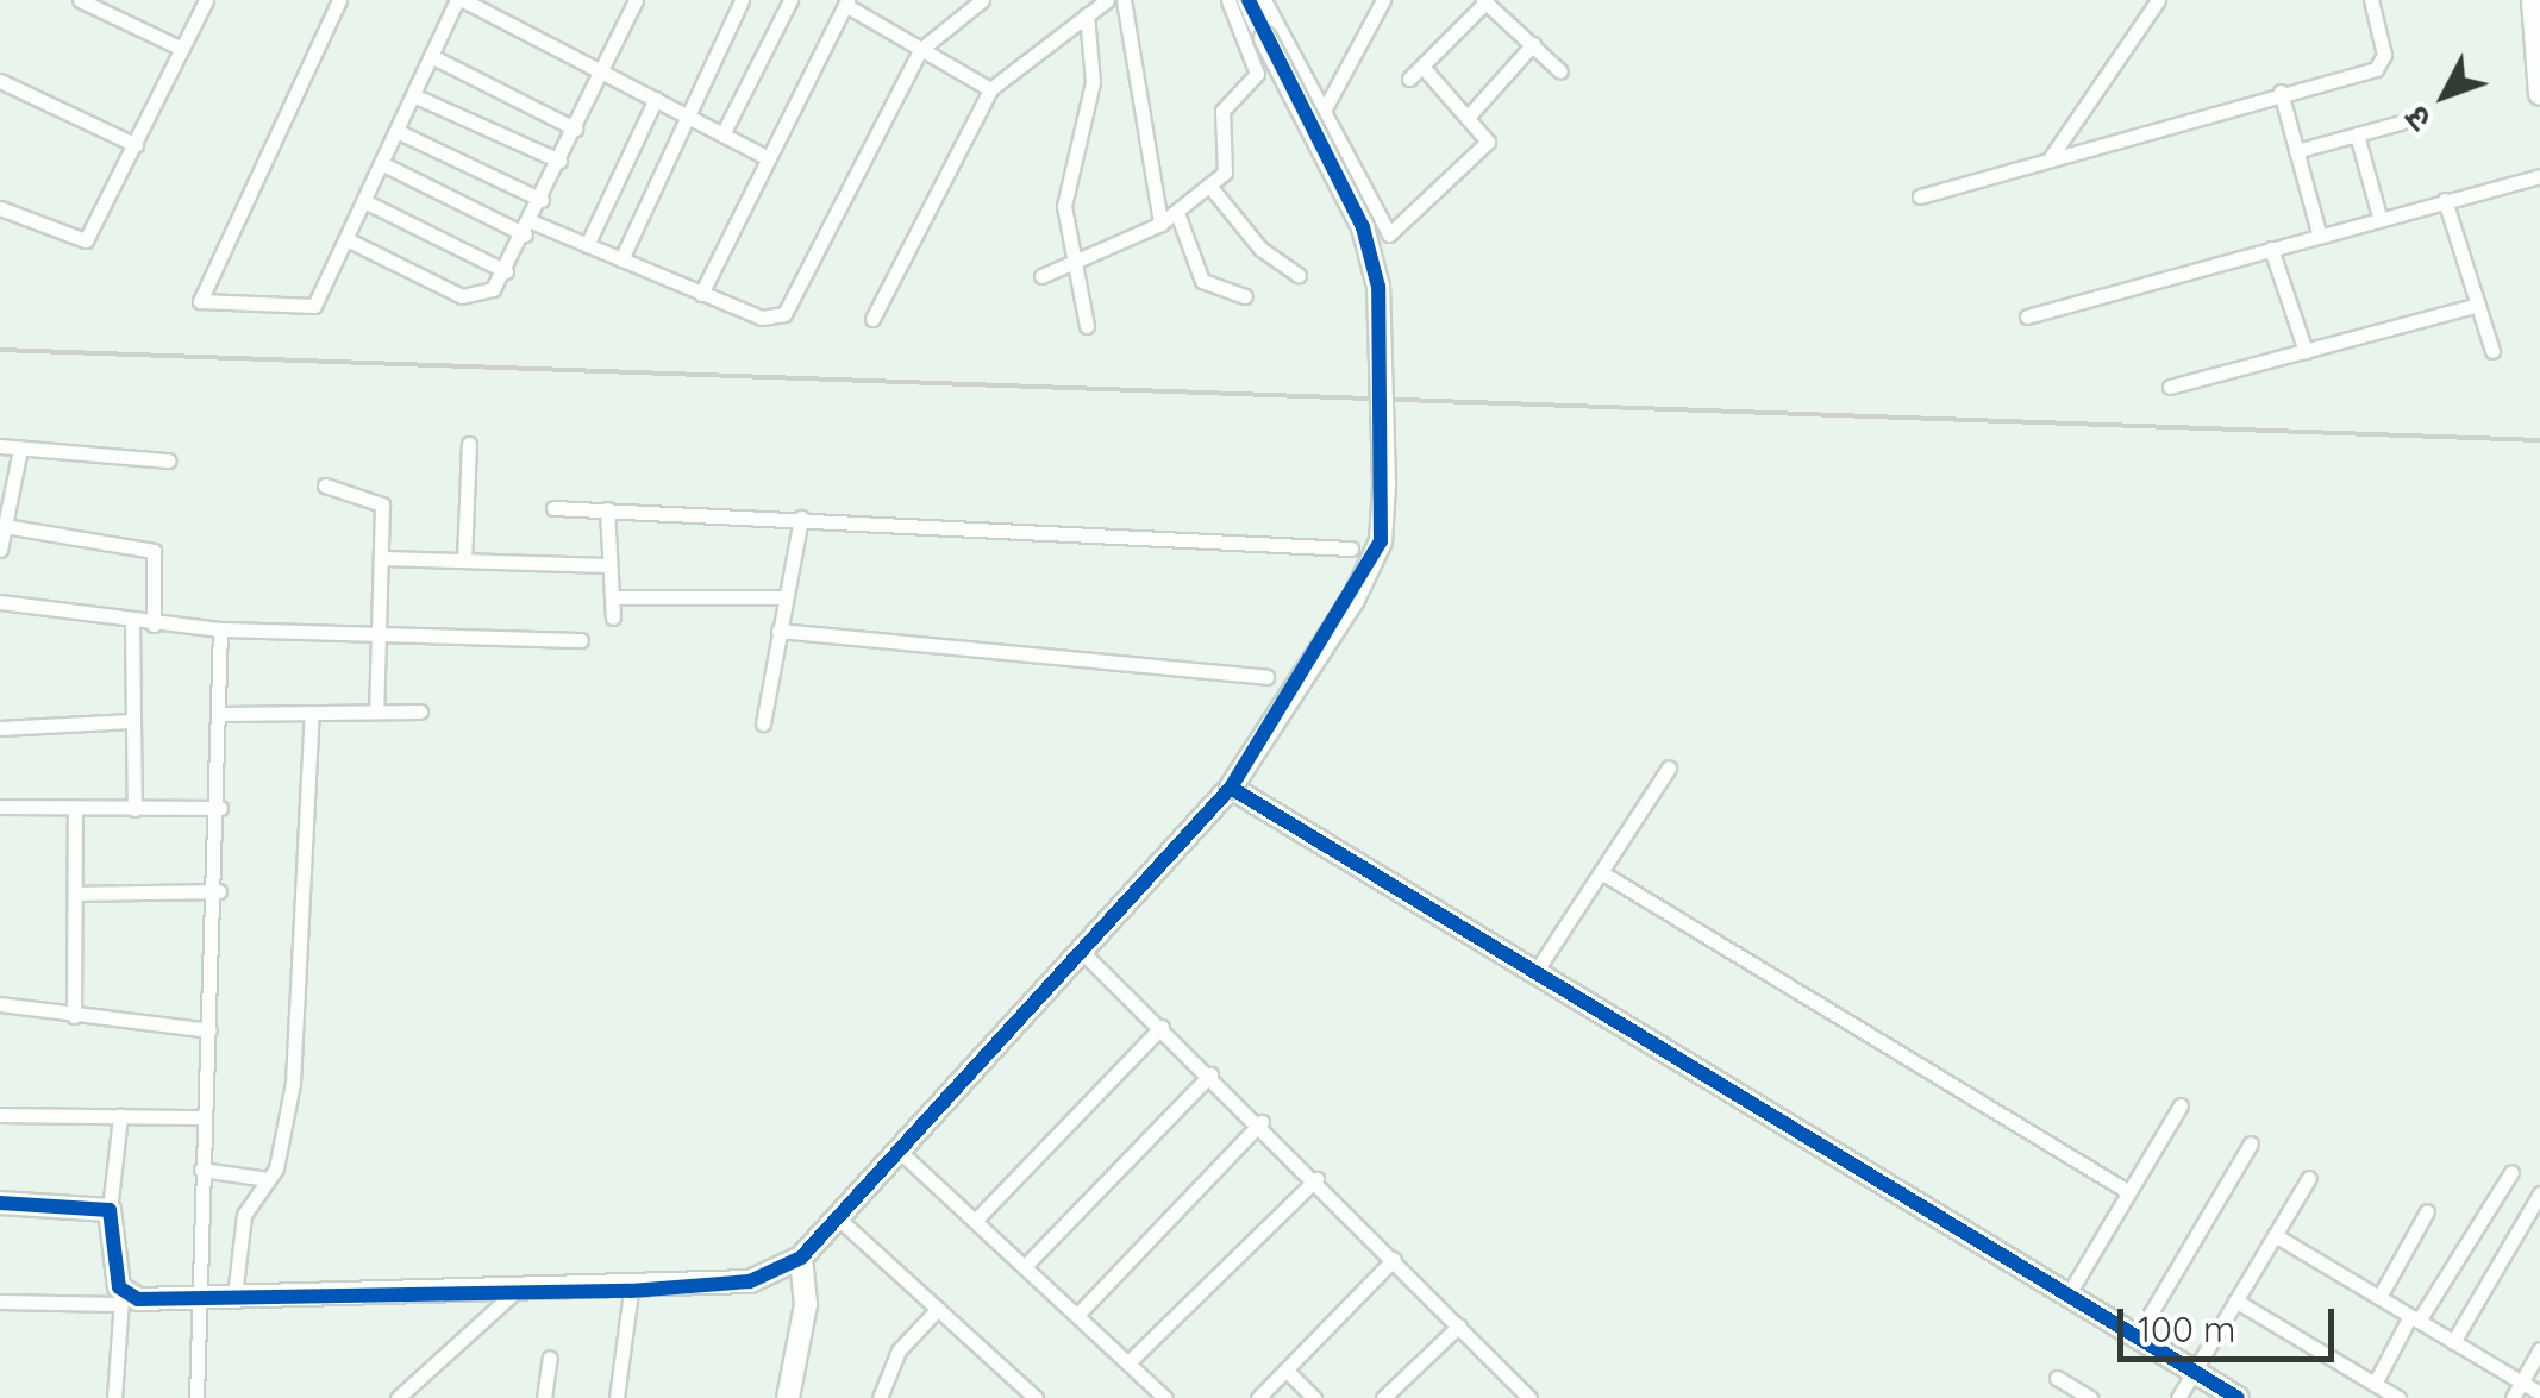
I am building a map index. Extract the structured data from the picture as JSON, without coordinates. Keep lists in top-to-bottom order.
{
  "scale_bar": "100 m",
  "north": "bottom left"
}
